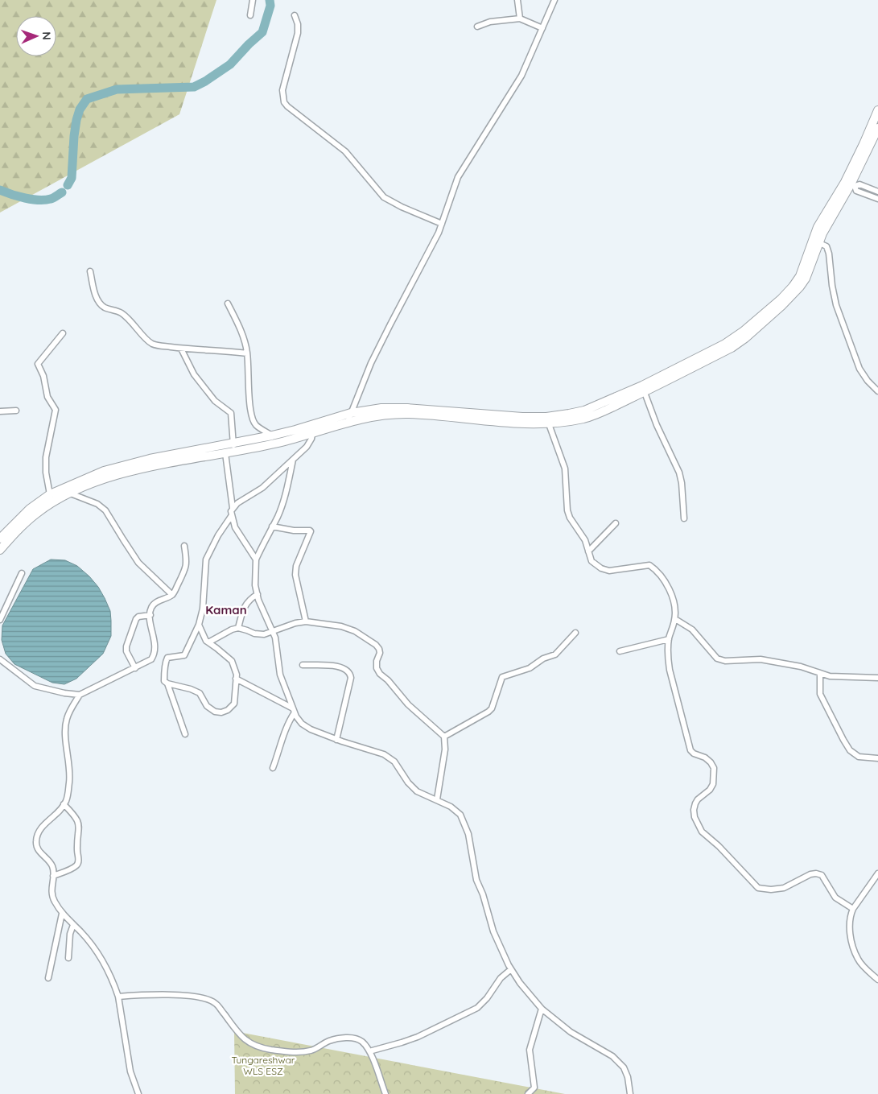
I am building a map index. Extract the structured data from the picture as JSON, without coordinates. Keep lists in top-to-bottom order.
{
  "districts": ["Kaman"],
  "parks": ["Tungareshwar WLS ESZ"],
  "north": "right"
}
